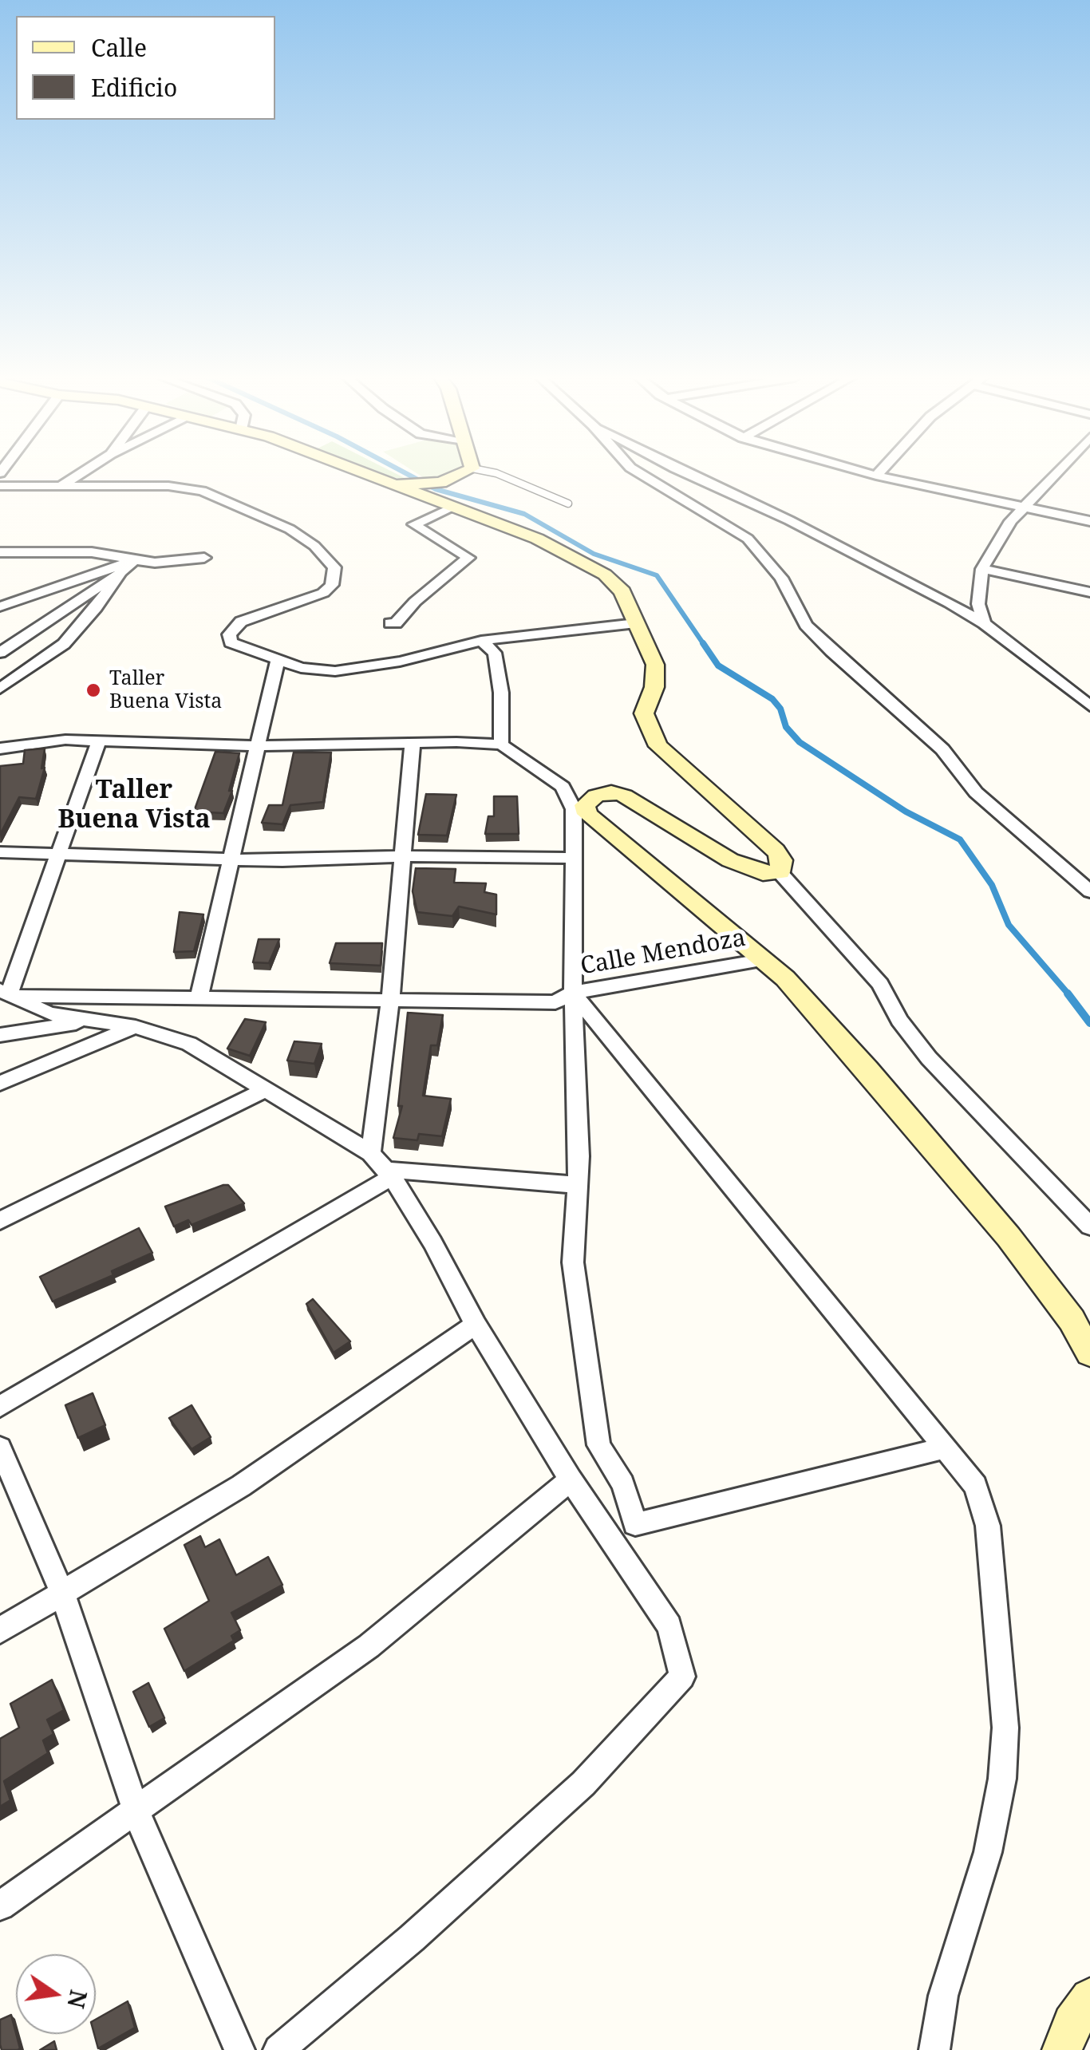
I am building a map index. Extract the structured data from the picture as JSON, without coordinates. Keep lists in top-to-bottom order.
{
  "streets": {
    "street": ["Calle Mendoza"]
  },
  "districts": ["Taller Buena Vista"],
  "places": ["Taller Buena Vista"],
  "legend": ["Calle", "Edificio"],
  "north": "right"
}
